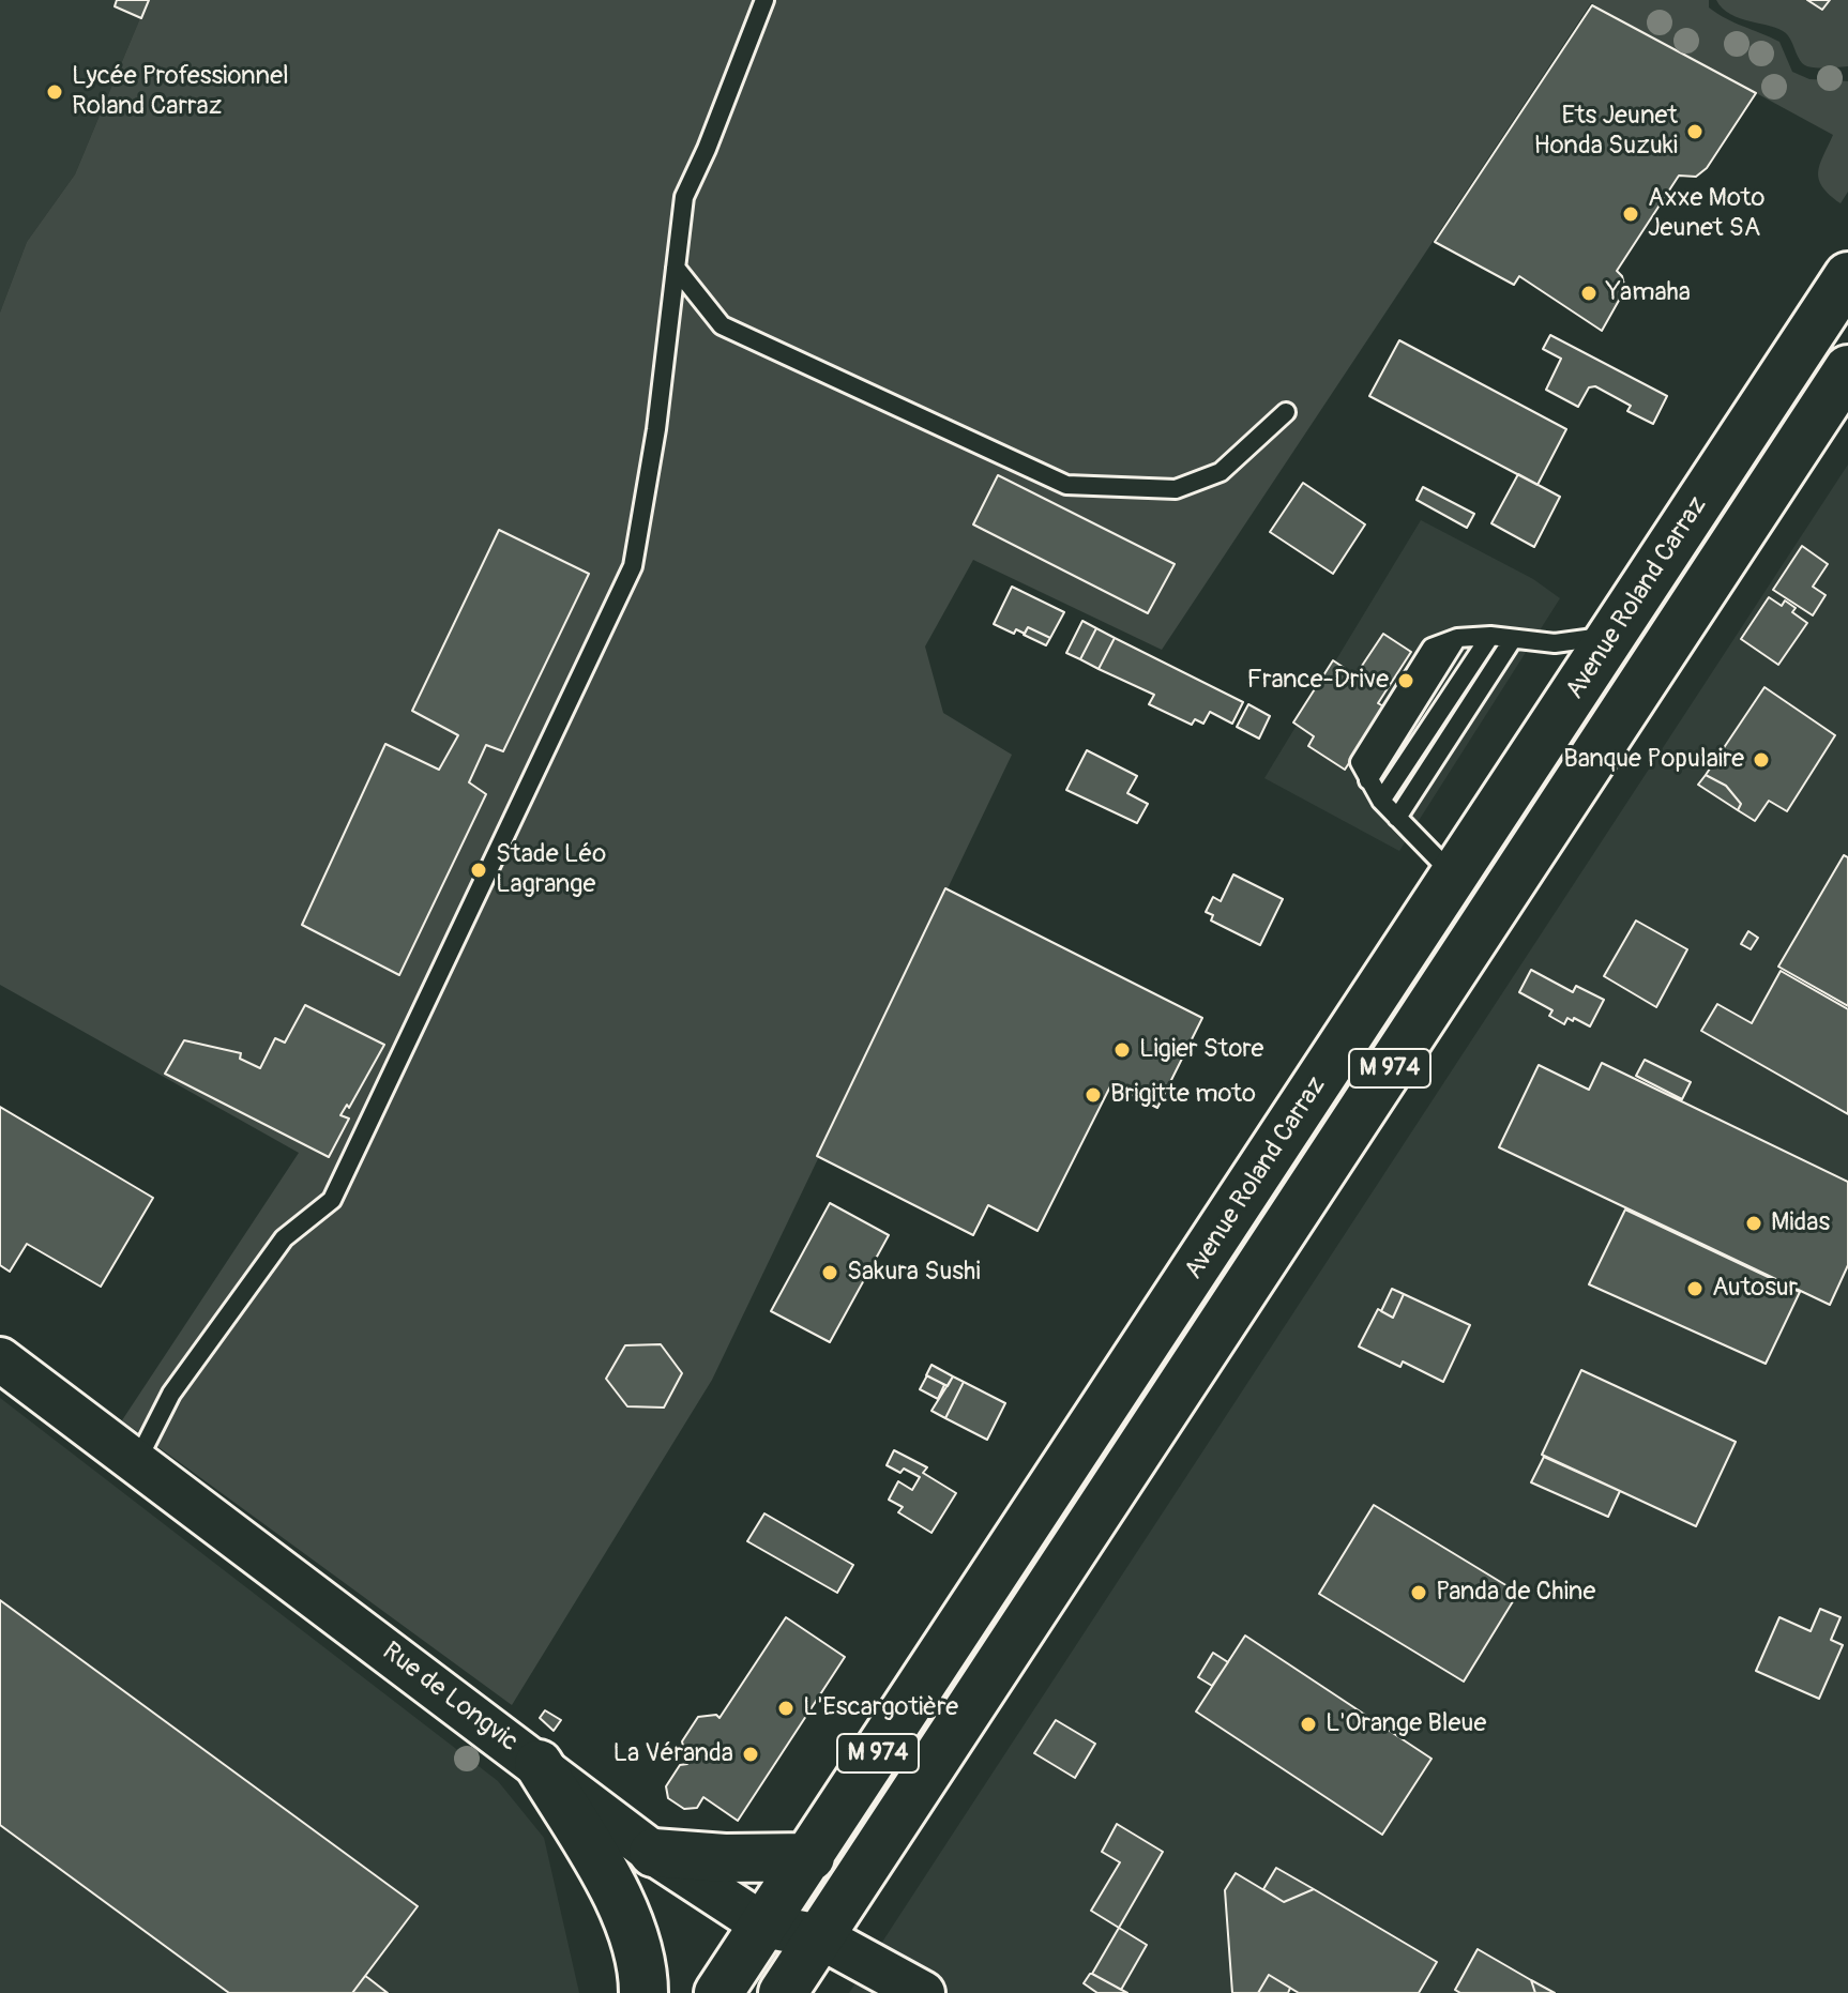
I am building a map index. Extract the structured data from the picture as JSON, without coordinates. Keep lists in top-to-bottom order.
{
  "streets": {
    "main road": ["Avenue Roland Carraz", "M 974"],
    "street": ["Rue de Longvic"]
  },
  "crossings": [
    ["Avenue Roland Carraz", "Rue de Longvic"]
  ],
  "places": [
    "Lycée Professionnel Roland Carraz",
    "Ets Jeunet Honda Suzuki",
    "Axxe Moto Jeunet SA",
    "Yamaha",
    "France-Drive",
    "Banque Populaire",
    "Stade Léo Lagrange",
    "Ligier Store",
    "Brigitte moto",
    "Midas",
    "Sakura Sushi",
    "Autosur",
    "Panda de Chine",
    "L'Escargotière",
    "L'Orange Bleue",
    "La Véranda"
  ]
}
